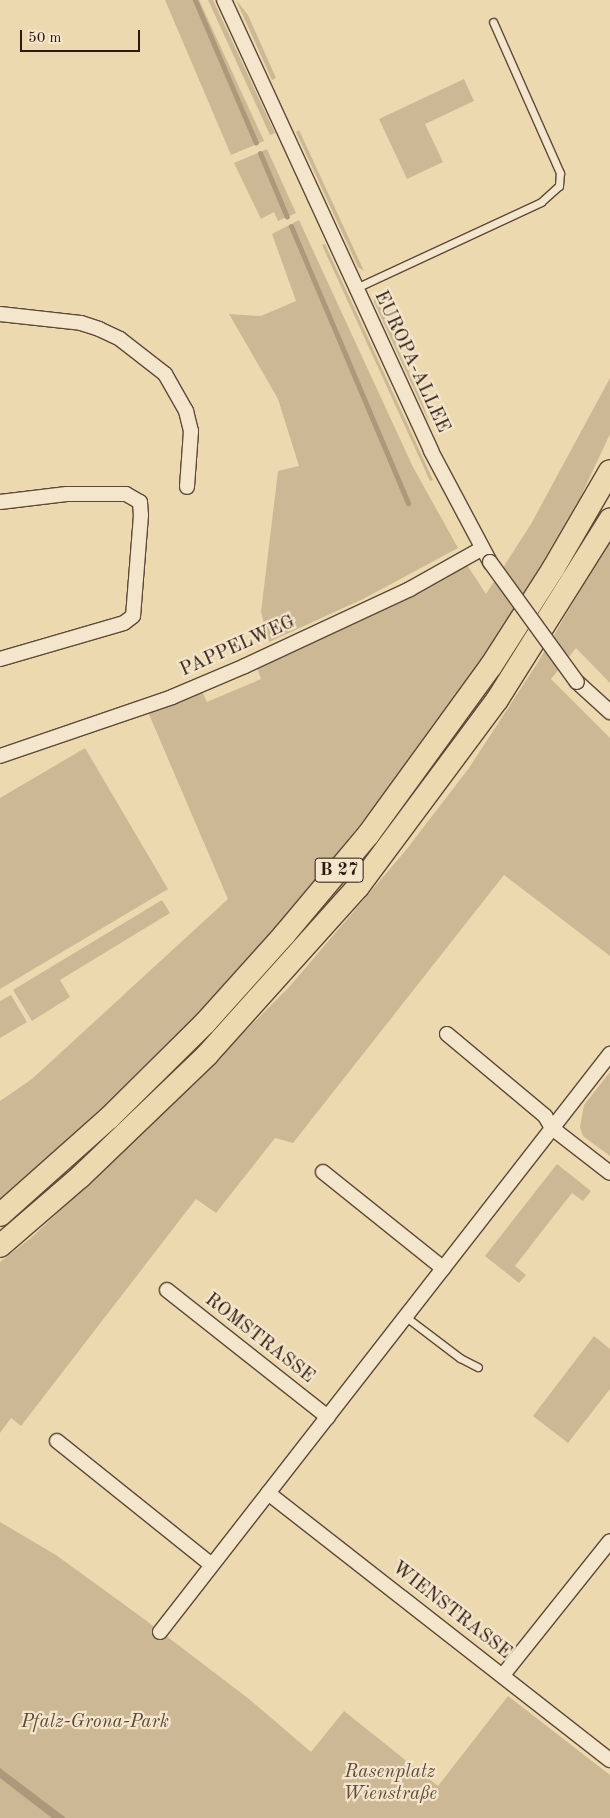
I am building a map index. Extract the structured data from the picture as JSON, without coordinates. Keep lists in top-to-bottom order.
{
  "streets": {
    "highway": ["B 27"],
    "street": [
      "EUROPA-ALLEE",
      "PAPPELWEG",
      "ROMSTRASSE",
      "WIENSTRASSE"
    ]
  },
  "crossings": [
    ["EUROPA-ALLEE", "PAPPELWEG"]
  ],
  "parks": ["Pfalz-Grona-Park", "Rasenplatz Wienstraße"],
  "scale_bar": "50 m"
}
